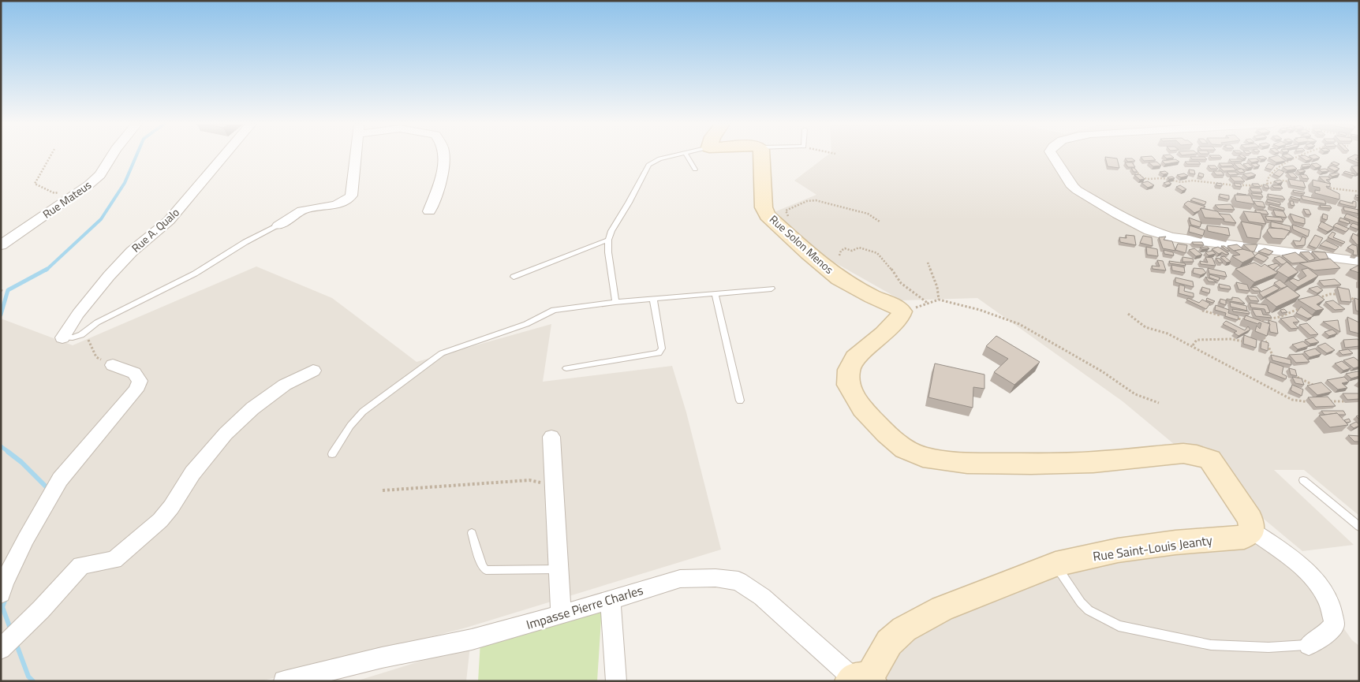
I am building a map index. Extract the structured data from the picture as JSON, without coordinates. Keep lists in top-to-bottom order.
{
  "streets": {
    "street": [
      "Rue Mateus",
      "Rue A. Qualo",
      "Rue Solon Menos",
      "Rue Saint-Louis Jeanty",
      "Impasse Pierre Charles"
    ]
  },
  "crossings": [
    ["Rue Saint-Louis Jeanty", "Impasse Pierre Charles"]
  ]
}
